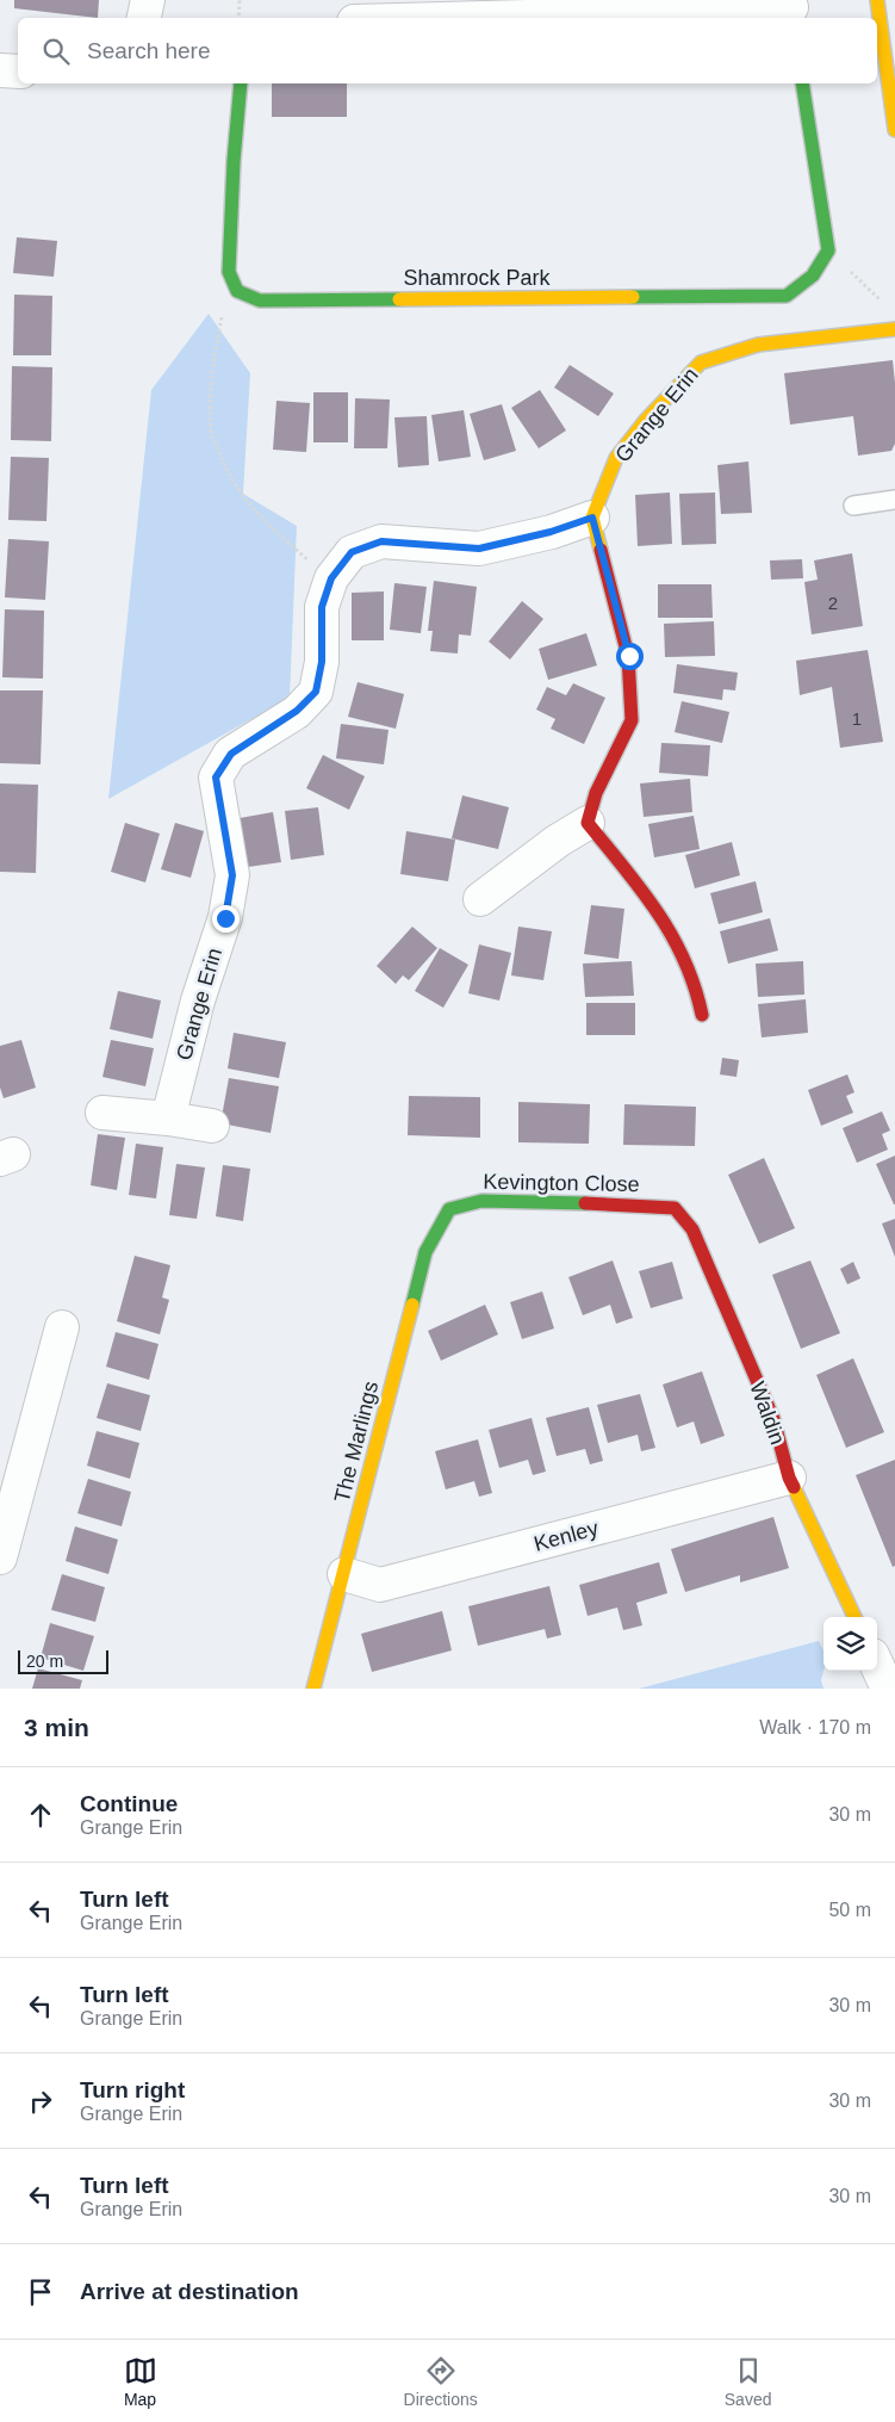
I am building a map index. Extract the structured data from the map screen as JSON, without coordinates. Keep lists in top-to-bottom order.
{
  "streets": {
    "street": [
      "Shamrock Park",
      "Grange Erin",
      "Kevington Close",
      "Waldin",
      "The Marlings",
      "Kenley"
    ]
  },
  "crossings": [
    ["Kevington Close", "Waldin"],
    ["Kevington Close", "The Marlings"],
    ["Waldin", "Kenley"],
    ["The Marlings", "Kenley"]
  ],
  "house_numbers": ["2", "1"],
  "scale_bar": "20 m",
  "page": {
    "search": "Search here",
    "scale": "20 m",
    "heading": ["3 min", "Walk · 170 m"],
    "list": [
      ["Continue", "Grange Erin", "30 m"],
      ["Turn left", "Grange Erin", "50 m"],
      ["Turn left", "Grange Erin", "30 m"],
      ["Turn right", "Grange Erin", "30 m"],
      ["Turn left", "Grange Erin", "30 m"],
      "Arrive at destination"
    ],
    "nav": ["Map", "Directions", "Saved"]
  }
}
